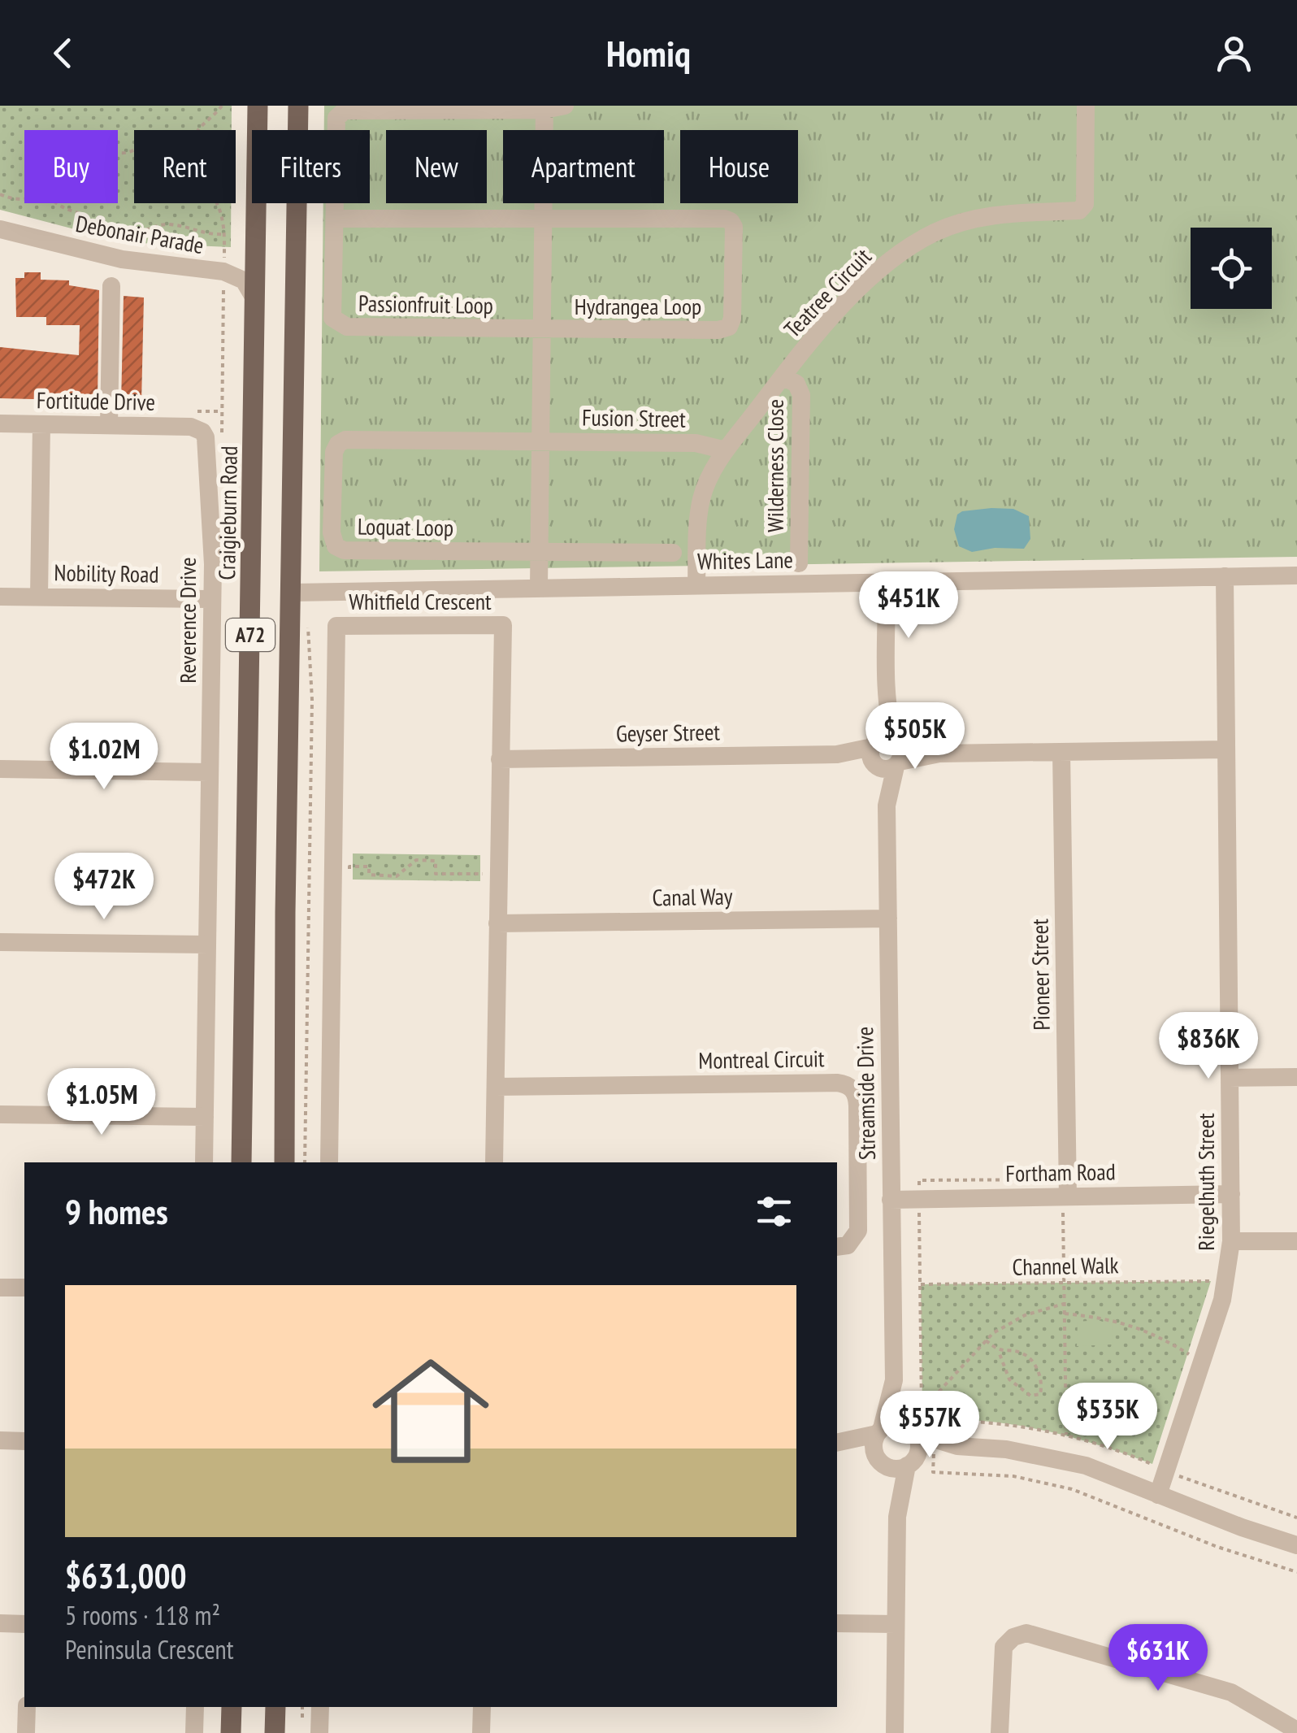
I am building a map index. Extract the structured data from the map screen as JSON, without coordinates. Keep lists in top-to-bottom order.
{
  "streets": {
    "main road": ["Craigieburn Road", "A72"],
    "street": [
      "Debonair Parade",
      "Teatree Circuit",
      "Passionfruit Loop",
      "Hydrangea Loop",
      "Fortitude Drive",
      "Fusion Street",
      "Wilderness Close",
      "Loquat Loop",
      "Whites Lane",
      "Nobility Road",
      "Whitfield Crescent",
      "Reverence Drive",
      "Geyser Street",
      "Canal Way",
      "Pioneer Street",
      "Montreal Circuit",
      "Streamside Drive",
      "Fortham Road",
      "Riegelhuth Street"
    ],
    "path": ["Channel Walk"]
  },
  "crossings": [
    ["Teatree Circuit", "Fusion Street"],
    ["Teatree Circuit", "Wilderness Close"],
    ["Teatree Circuit", "Whites Lane"],
    ["Passionfruit Loop", "Hydrangea Loop"],
    ["Fortitude Drive", "Reverence Drive"],
    ["Fusion Street", "Loquat Loop"],
    ["Whites Lane", "A72"],
    ["Whites Lane", "Streamside Drive"],
    ["Whites Lane", "Riegelhuth Street"],
    ["Nobility Road", "Reverence Drive"],
    ["Whitfield Crescent", "Geyser Street"],
    ["Whitfield Crescent", "Canal Way"],
    ["Whitfield Crescent", "Montreal Circuit"],
    ["Geyser Street", "Pioneer Street"],
    ["Geyser Street", "Streamside Drive"],
    ["Geyser Street", "Riegelhuth Street"],
    ["Canal Way", "Streamside Drive"],
    ["Pioneer Street", "Fortham Road"],
    ["Streamside Drive", "Fortham Road"],
    ["Fortham Road", "Riegelhuth Street"]
  ],
  "page": {
    "header": "Homiq",
    "chip": [
      "Buy",
      "Rent",
      "Filters",
      "New",
      "Apartment",
      "House"
    ],
    "price": [
      "$451K",
      "$505K",
      "$1.02M",
      "$472K",
      "$836K",
      "$1.05M",
      "$535K",
      "$557K",
      "$631K"
    ],
    "heading": "9 homes",
    "list": [
      {
        "name": "$631,000",
        "note": "5 rooms · 118 m² · Peninsula Crescent"
      }
    ]
  }
}
